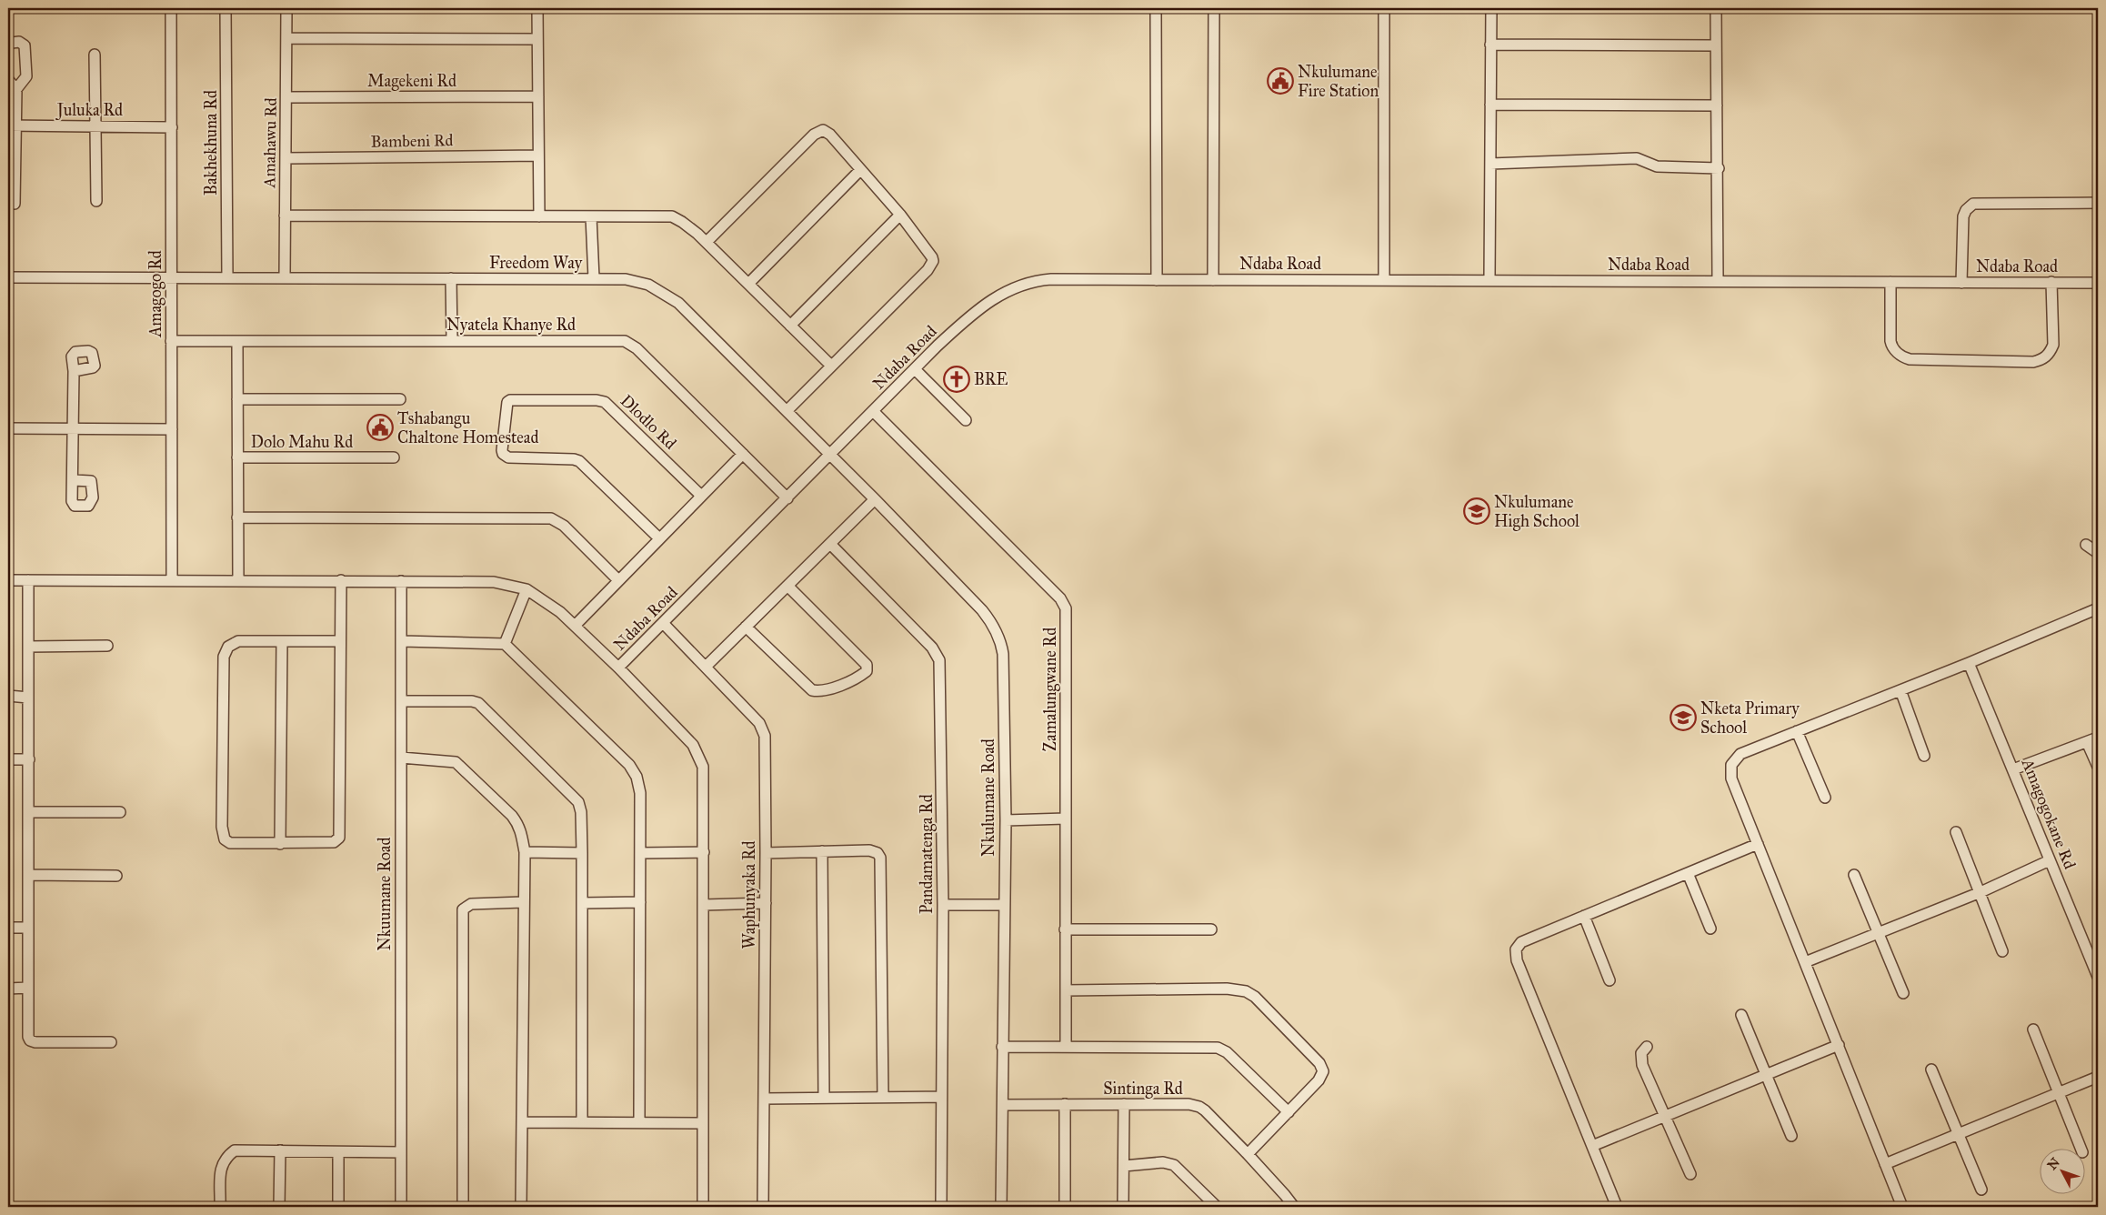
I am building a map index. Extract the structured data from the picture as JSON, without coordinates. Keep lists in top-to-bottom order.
{
  "streets": {
    "street": [
      "Magekeni Rd",
      "Juluka Rd",
      "Bambeni Rd",
      "Bakhekhuna Rd",
      "Amahawu Rd",
      "Freedom Way",
      "Ndaba Road",
      "Amagogo Rd",
      "Nyatela Khanye Rd",
      "Dlodlo Rd",
      "Dolo Mahu Rd",
      "Zamalungwane Rd",
      "Nkulumane Road",
      "Amagogokane Rd",
      "Pandamatenga Rd",
      "Nkuumane Road",
      "Waphunyaka Rd",
      "Sintinga Rd"
    ]
  },
  "crossings": [
    ["Magekeni Rd", "Amahawu Rd"],
    ["Juluka Rd", "Amagogo Rd"],
    ["Bambeni Rd", "Amahawu Rd"],
    ["Bakhekhuna Rd", "Freedom Way"],
    ["Amahawu Rd", "Freedom Way"],
    ["Freedom Way", "Ndaba Road"],
    ["Freedom Way", "Amagogo Rd"],
    ["Freedom Way", "Nkulumane Road"],
    ["Ndaba Road", "Nyatela Khanye Rd"],
    ["Ndaba Road", "Zamalungwane Rd"],
    ["Ndaba Road", "Nkulumane Road"],
    ["Ndaba Road", "Waphunyaka Rd"],
    ["Amagogo Rd", "Nyatela Khanye Rd"],
    ["Nkulumane Road", "Sintinga Rd"]
  ],
  "places": {
    "public building": ["Nkulumane Fire Station", "Tshabangu Chaltone Homestead"],
    "church": ["BRE"],
    "school or university": ["Nkulumane High School", "Nketa Primary School"]
  },
  "north": "top left"
}
